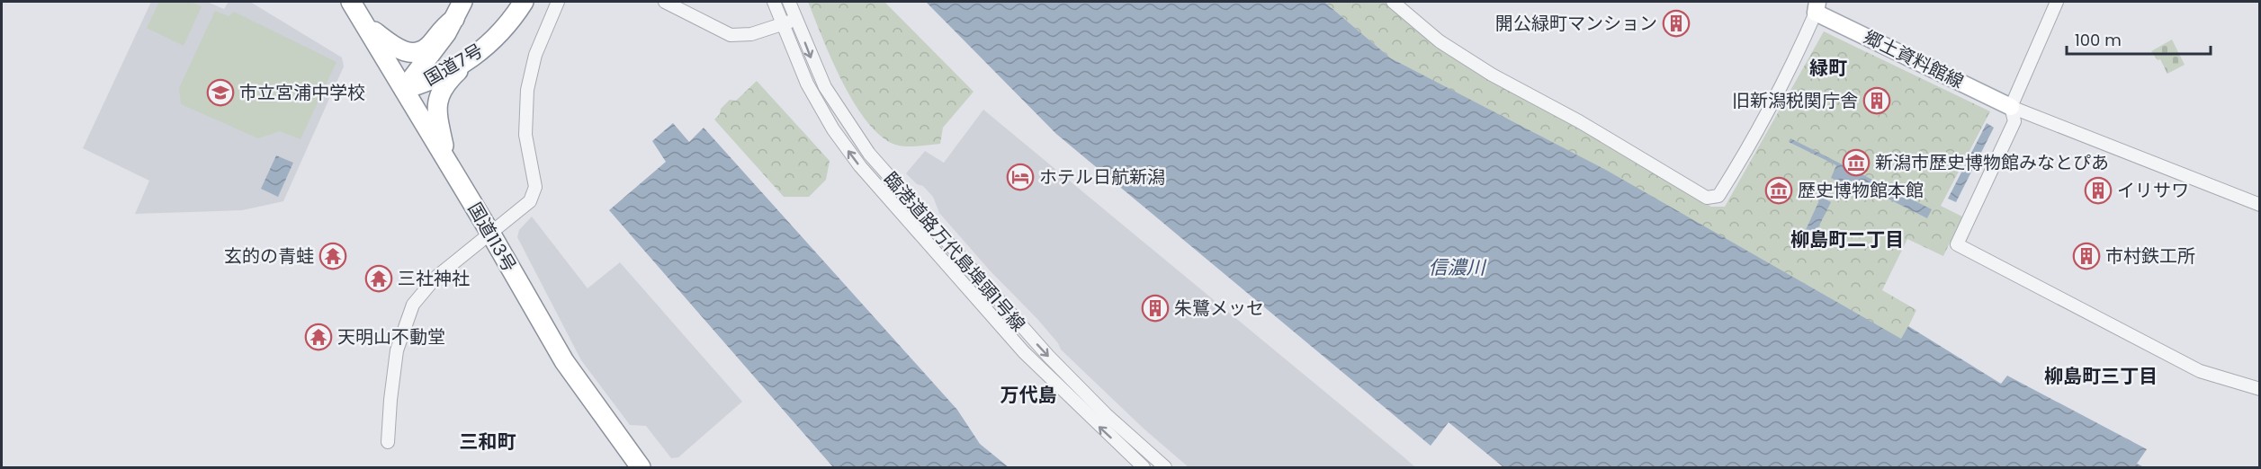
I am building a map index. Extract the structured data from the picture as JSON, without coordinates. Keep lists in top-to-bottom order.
{
  "streets": {
    "highway": ["国道7号", "国道113号"],
    "main road": ["郷土資料館線"],
    "street": ["臨港道路万代島埠頭1号線"]
  },
  "crossings": [
    ["国道7号", "国道113号"]
  ],
  "districts": [
    "緑町",
    "柳島町二丁目",
    "柳島町三丁目",
    "万代島",
    "三和町"
  ],
  "water": ["信濃川"],
  "places": {
    "building": [
      "開公緑町マンション",
      "旧新潟税関庁舎",
      "イリサワ",
      "市村鉄工所",
      "朱鷺メッセ"
    ],
    "school or university": ["市立宮浦中学校"],
    "museum": ["新潟市歴史博物館みなとぴあ", "歴史博物館本館"],
    "hotel": ["ホテル日航新潟"],
    "temple": ["玄的の青蛙", "三社神社", "天明山不動堂"]
  },
  "scale_bar": "100 m"
}
